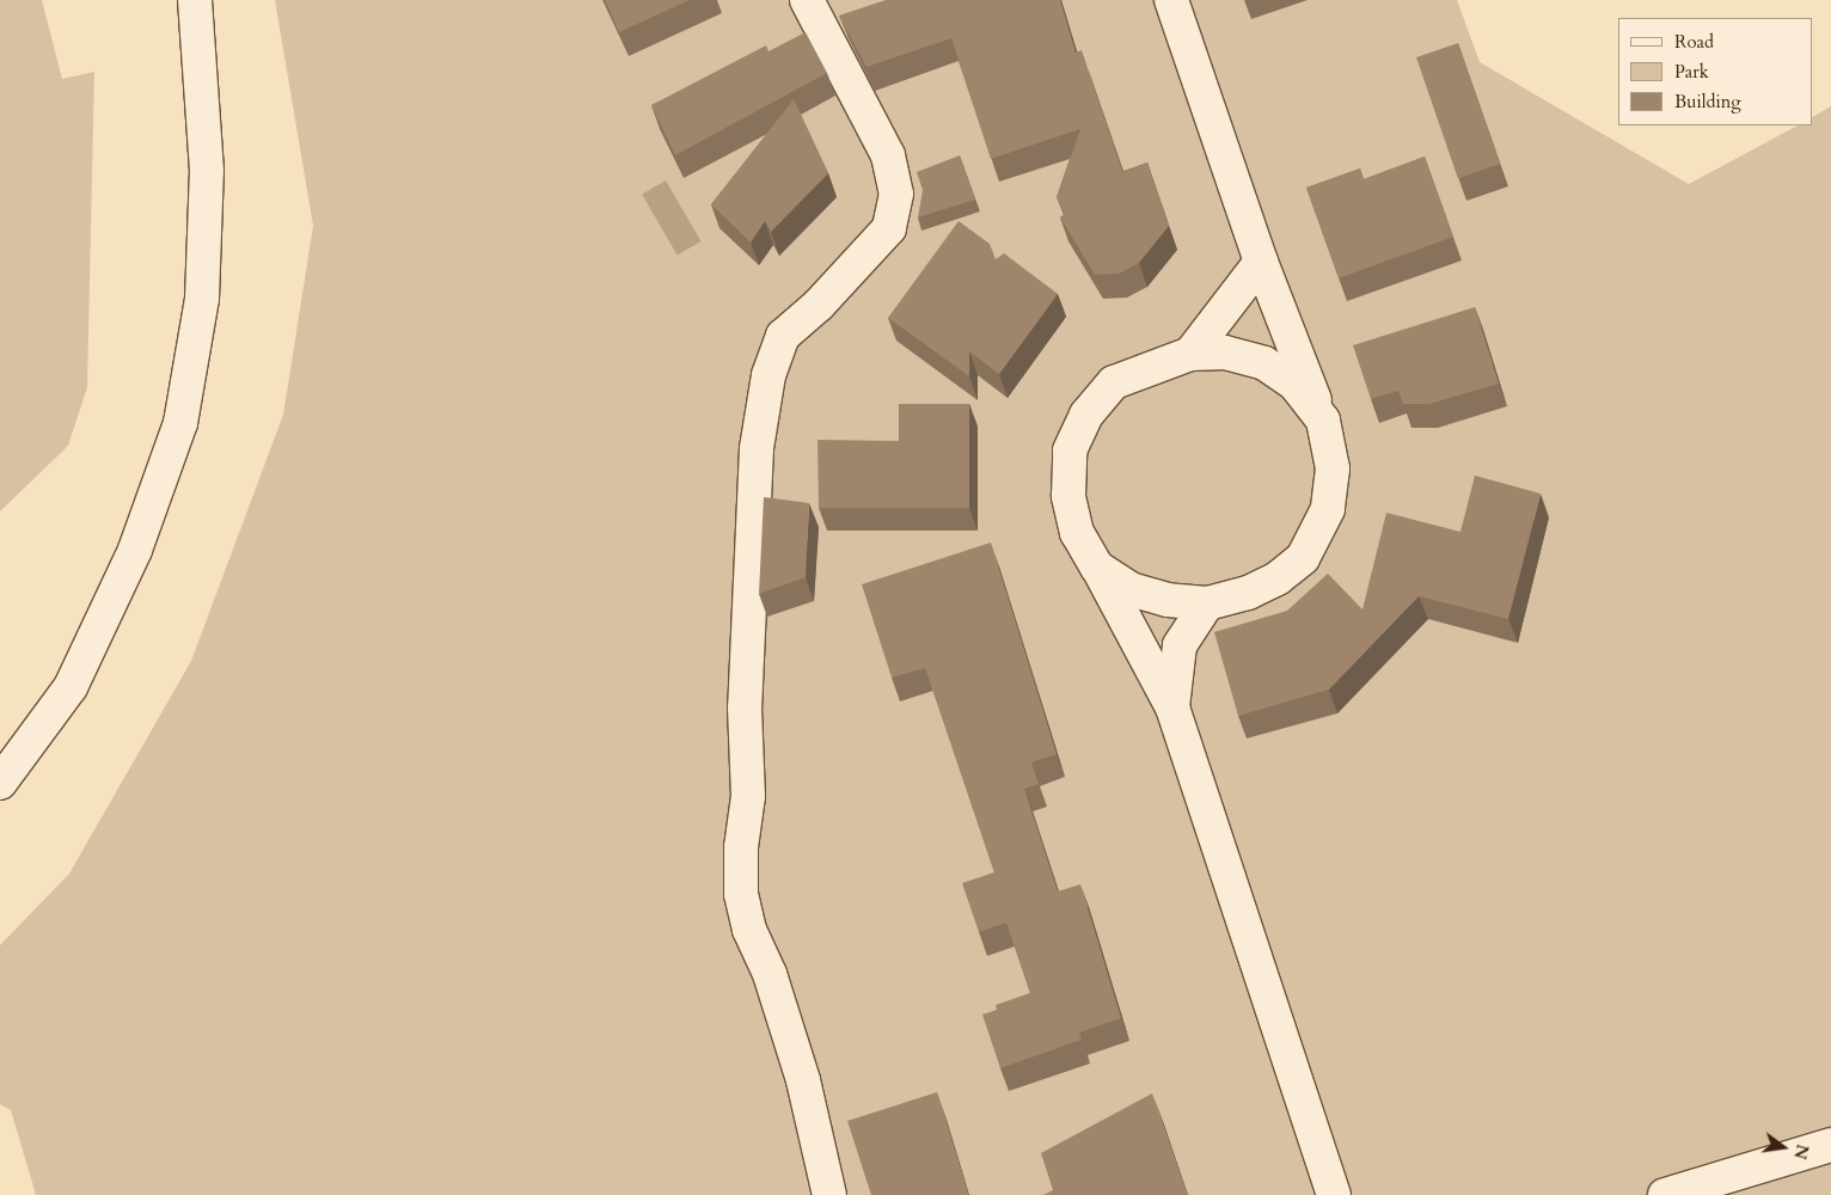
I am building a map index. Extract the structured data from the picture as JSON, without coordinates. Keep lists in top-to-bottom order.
{
  "legend": ["Road", "Park", "Building"],
  "north": "right"
}
